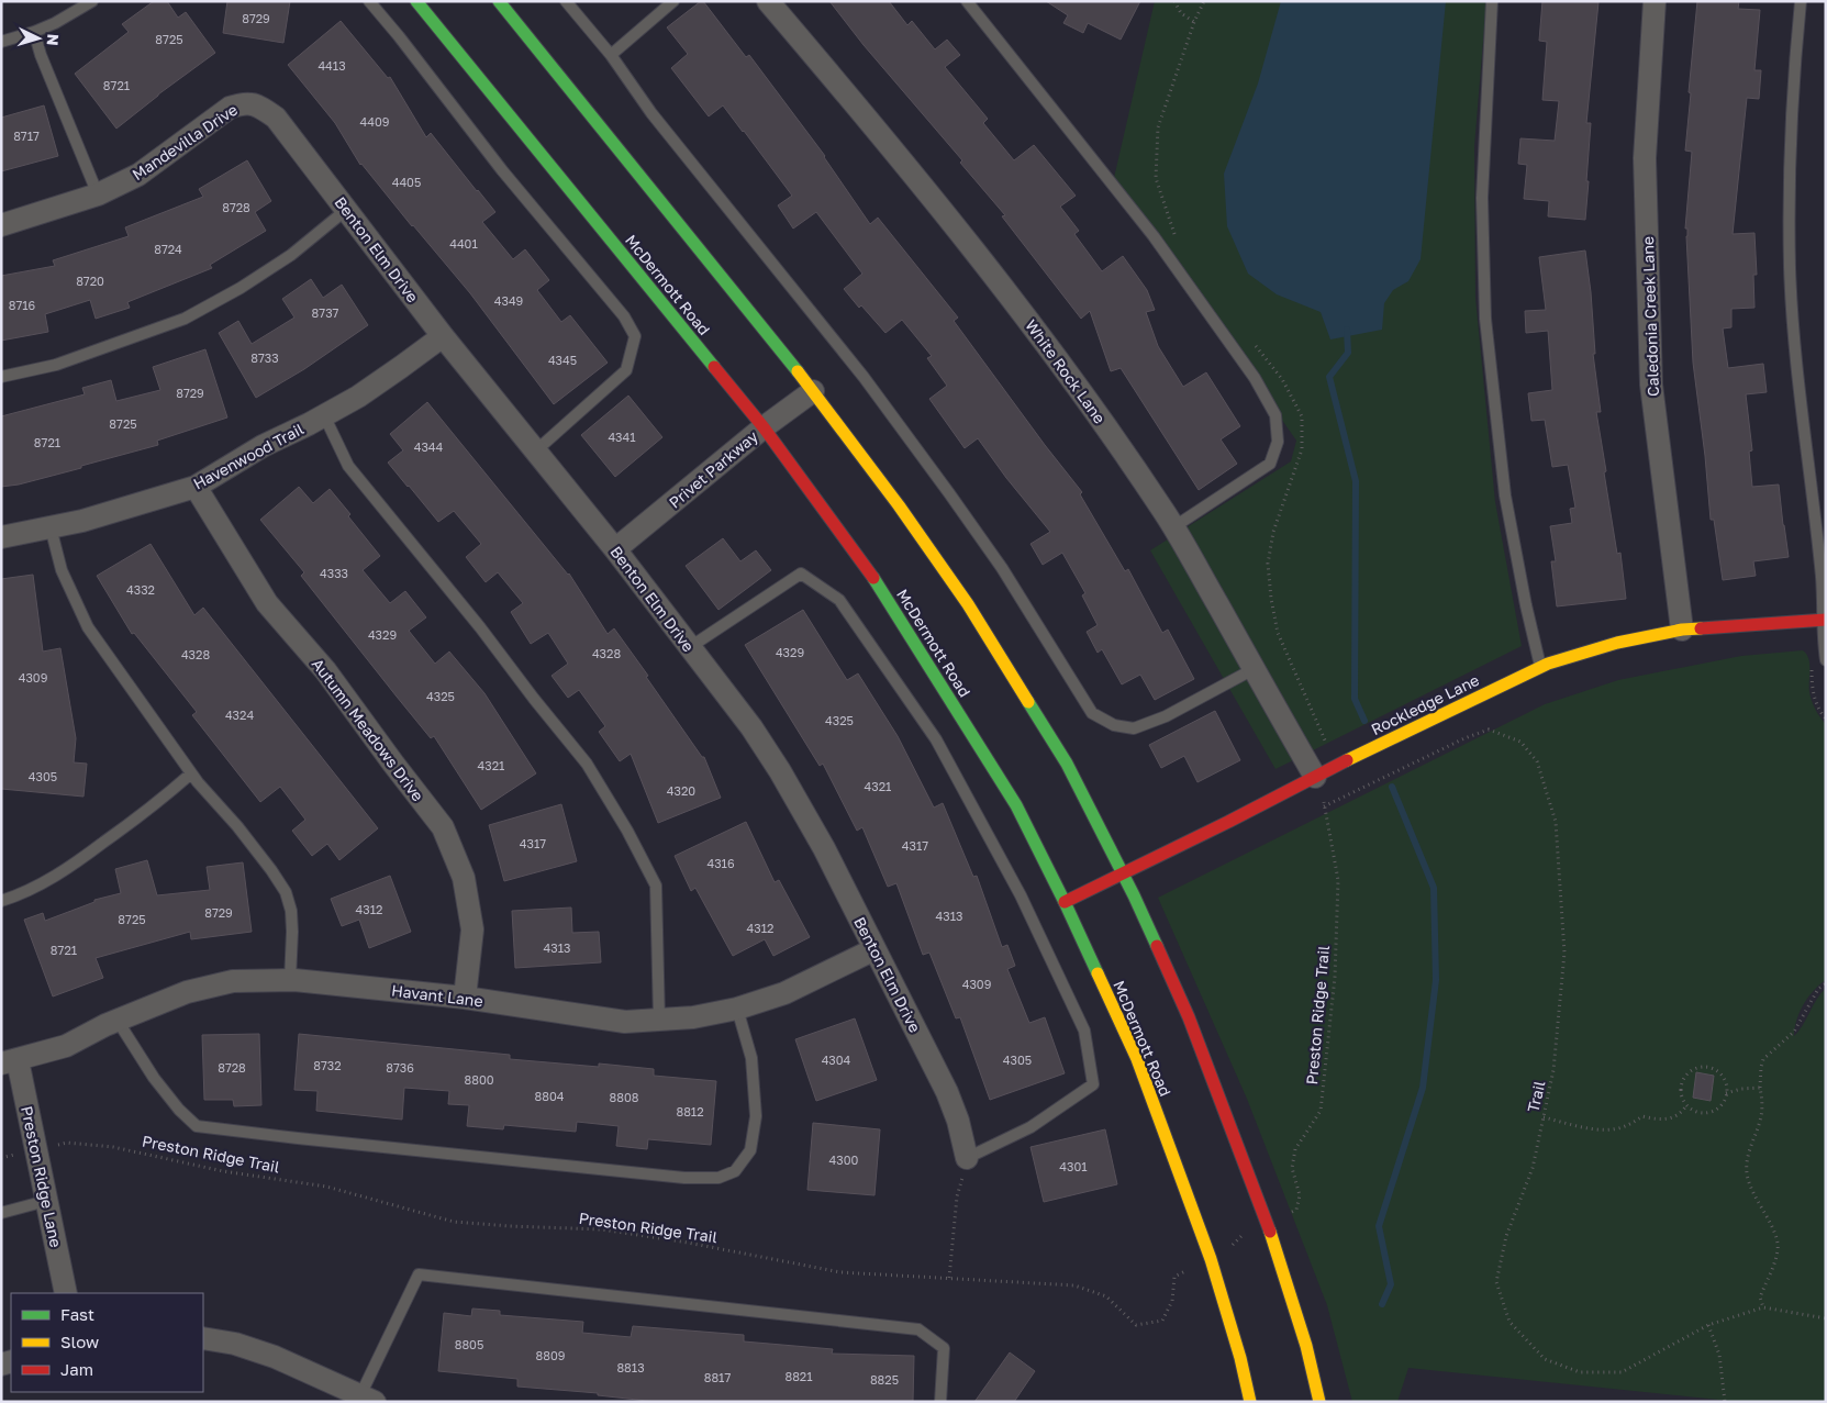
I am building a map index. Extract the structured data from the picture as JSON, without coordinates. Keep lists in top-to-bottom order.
{
  "streets": {
    "main road": ["McDermott Road", "Rockledge Lane"],
    "street": [
      "Mandevilla Drive",
      "Benton Elm Drive",
      "Caledonia Creek Lane",
      "White Rock Lane",
      "Havenwood Trail",
      "Privet Parkway",
      "Autumn Meadows Drive",
      "Havant Lane",
      "Preston Ridge Lane"
    ],
    "path": ["Preston Ridge Trail", "Trail"]
  },
  "crossings": [
    ["Mandevilla Drive", "Benton Elm Drive"],
    ["Benton Elm Drive", "Havenwood Trail"],
    ["Benton Elm Drive", "Privet Parkway"],
    ["Benton Elm Drive", "Havant Lane"],
    ["McDermott Road", "Privet Parkway"],
    ["McDermott Road", "Rockledge Lane"],
    ["Caledonia Creek Lane", "Rockledge Lane"],
    ["White Rock Lane", "Rockledge Lane"],
    ["Havenwood Trail", "Autumn Meadows Drive"],
    ["Autumn Meadows Drive", "Havant Lane"],
    ["Havant Lane", "Preston Ridge Lane"],
    ["Preston Ridge Trail", "Trail"],
    ["Preston Ridge Trail", "Preston Ridge Lane"]
  ],
  "house_numbers": [
    "8729",
    "8725",
    "4413",
    "8721",
    "4409",
    "8717",
    "4405",
    "8728",
    "4401",
    "8724",
    "8720",
    "4349",
    "8716",
    "8737",
    "8733",
    "4345",
    "8729",
    "8725",
    "4341",
    "8721",
    "4344",
    "4333",
    "4332",
    "4329",
    "4329",
    "4328",
    "4328",
    "4309",
    "4325",
    "4324",
    "4325",
    "4321",
    "4305",
    "4321",
    "4320",
    "4317",
    "4317",
    "4316",
    "4312",
    "8729",
    "4313",
    "8725",
    "4312",
    "4313",
    "8721",
    "4309",
    "4304",
    "4305",
    "8732",
    "8728",
    "8736",
    "8800",
    "8804",
    "8808",
    "8812",
    "4300",
    "4301",
    "8805",
    "8809",
    "8813",
    "8821",
    "8817",
    "8825"
  ],
  "legend": ["Fast", "Slow", "Jam"],
  "north": "right"
}
